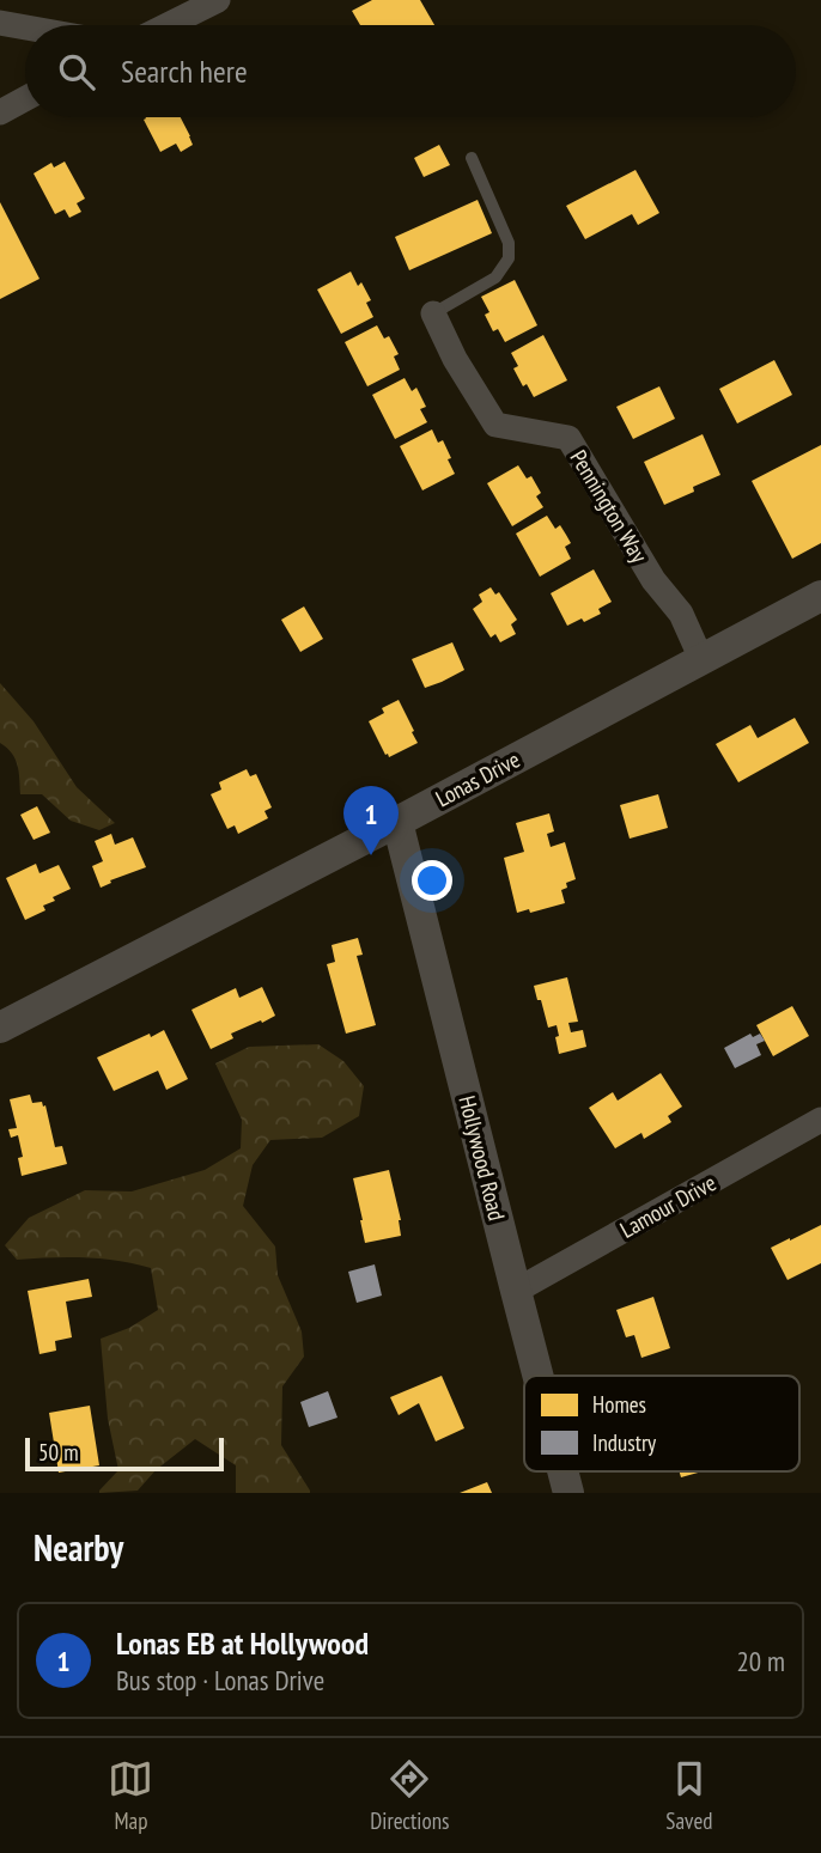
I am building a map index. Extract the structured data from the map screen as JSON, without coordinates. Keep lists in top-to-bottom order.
{
  "streets": {
    "street": [
      "Pennington Way",
      "Lonas Drive",
      "Hollywood Road",
      "Lamour Drive"
    ]
  },
  "crossings": [
    ["Pennington Way", "Lonas Drive"],
    ["Lonas Drive", "Hollywood Road"],
    ["Hollywood Road", "Lamour Drive"]
  ],
  "legend": ["Homes", "Industry"],
  "scale_bar": "50 m",
  "page": {
    "search": "Search here",
    "pins": "1",
    "scale": "50 m",
    "heading": "Nearby",
    "list": [
      {
        "mark": "1",
        "name": "Lonas EB at Hollywood",
        "note": "Bus stop · Lonas Drive",
        "value": "20 m"
      }
    ],
    "nav": ["Map", "Directions", "Saved"]
  }
}
